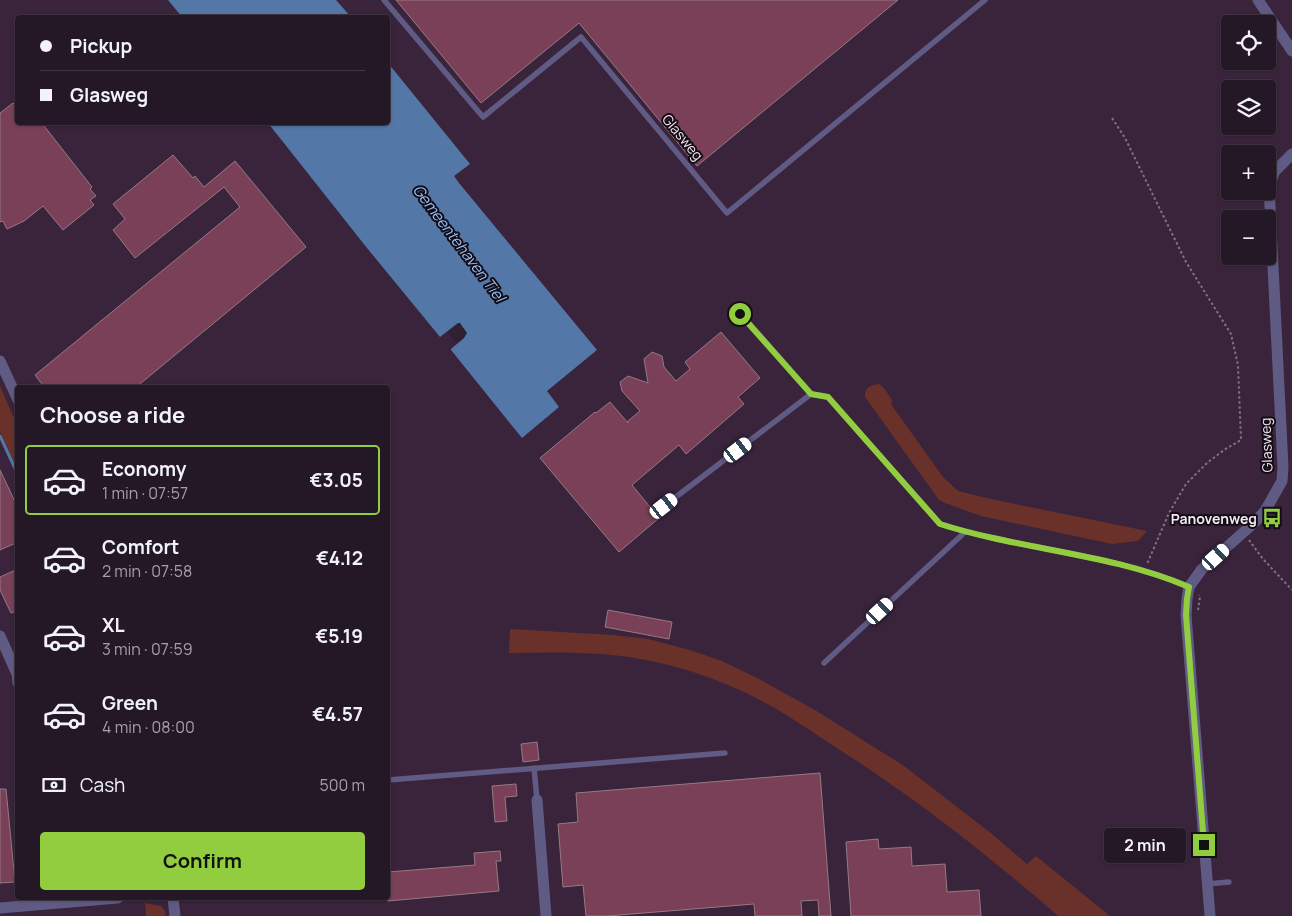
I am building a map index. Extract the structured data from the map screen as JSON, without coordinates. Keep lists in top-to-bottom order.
{
  "streets": {
    "street": ["Glasweg"]
  },
  "water": ["Gemeentehaven Tiel"],
  "places": {
    "bus stop": ["Panovenweg"]
  },
  "page": {
    "map_buttons": ["+", "−"],
    "banner": ["Pickup", "Glasweg"],
    "heading": "Choose a ride",
    "list": [
      {
        "name": "Economy",
        "note": "1 min · 07:57",
        "value": "€3.05"
      },
      {
        "name": "Comfort",
        "note": "2 min · 07:58",
        "value": "€4.12"
      },
      {
        "name": "XL",
        "note": "3 min · 07:59",
        "value": "€5.19"
      },
      {
        "name": "Green",
        "note": "4 min · 08:00",
        "value": "€4.57"
      }
    ],
    "pay": ["Cash", "500 m"],
    "buttons": "Confirm",
    "bubble": "2 min"
  }
}
